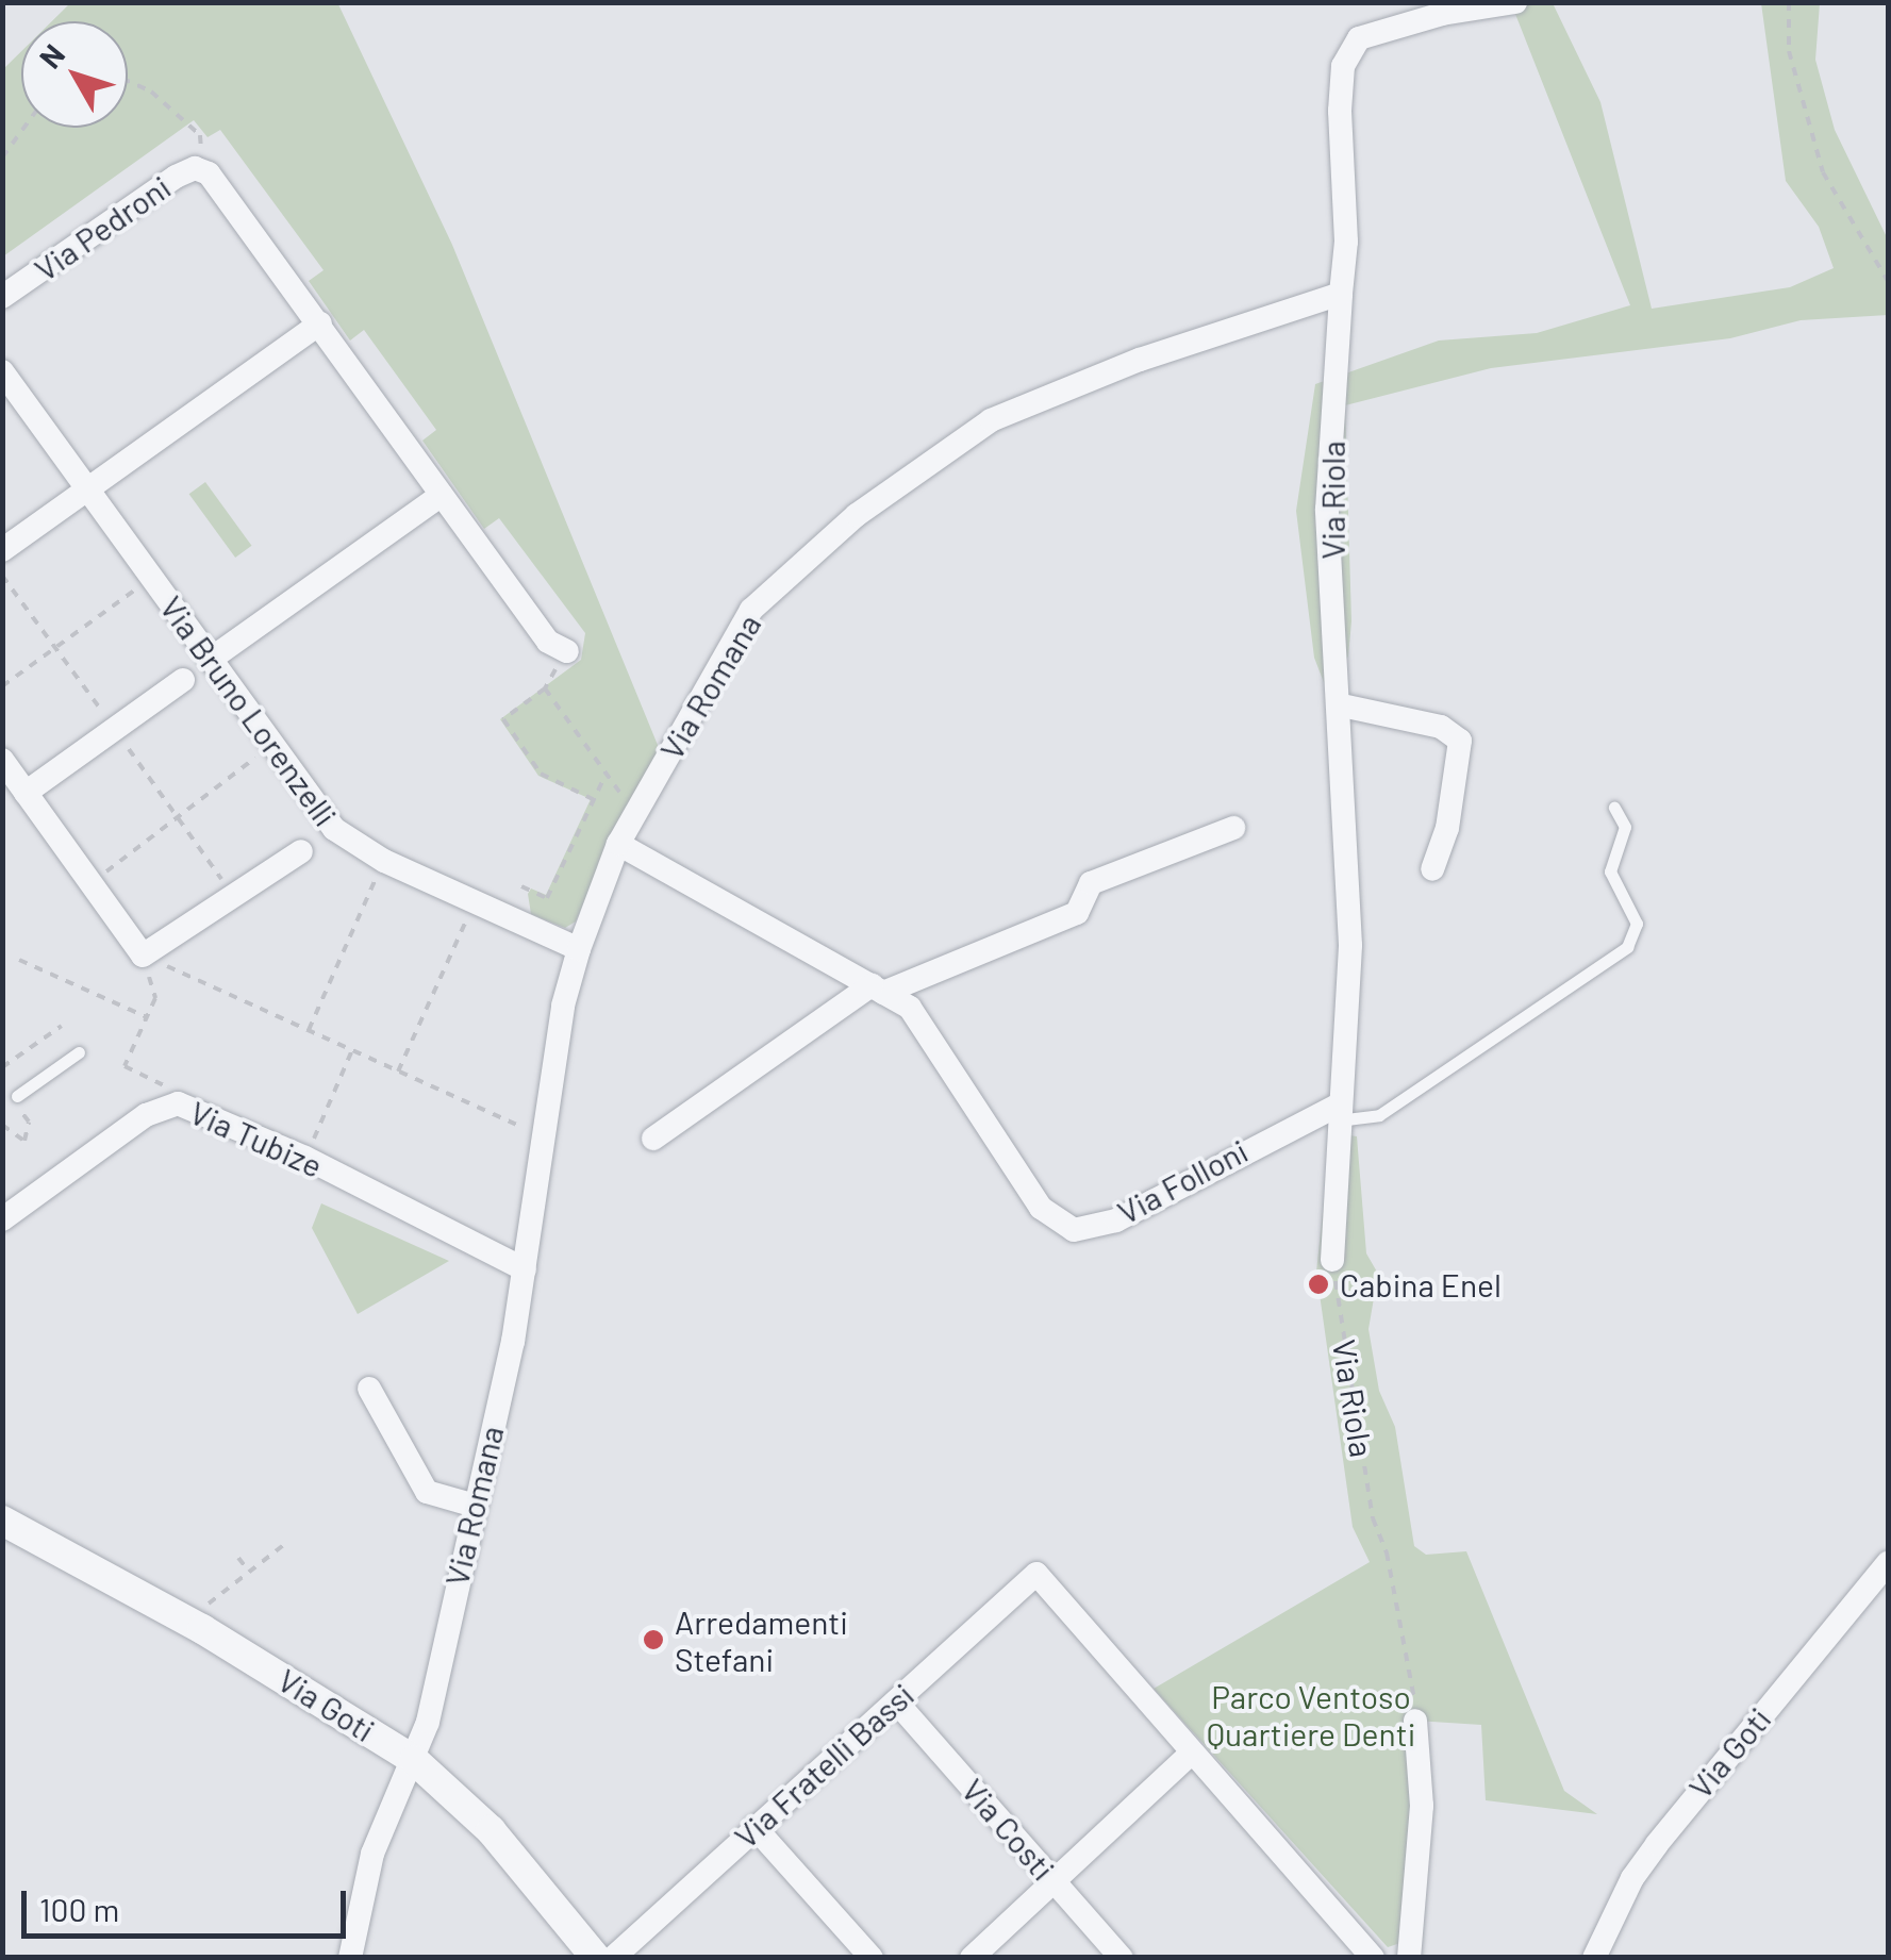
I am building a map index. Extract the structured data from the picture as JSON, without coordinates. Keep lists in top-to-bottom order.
{
  "streets": {
    "street": [
      "Via Pedroni",
      "Via Riola",
      "Via Romana",
      "Via Bruno Lorenzelli",
      "Via Tubize",
      "Via Folloni",
      "Via Goti",
      "Via Fratelli Bassi",
      "Via Costi"
    ]
  },
  "crossings": [
    ["Via Riola", "Via Romana"],
    ["Via Riola", "Via Folloni"],
    ["Via Romana", "Via Bruno Lorenzelli"],
    ["Via Romana", "Via Tubize"],
    ["Via Romana", "Via Folloni"],
    ["Via Romana", "Via Goti"],
    ["Via Fratelli Bassi", "Via Costi"]
  ],
  "parks": ["Parco Ventoso Quartiere Denti"],
  "places": ["Cabina Enel", "Arredamenti Stefani"],
  "scale_bar": "100 m",
  "north": "top left"
}
